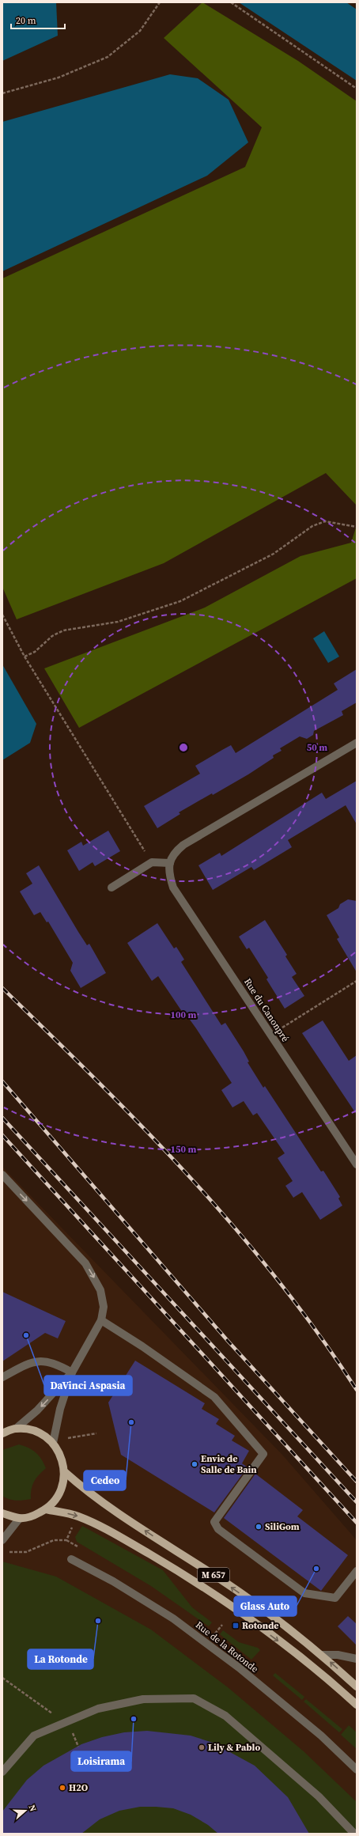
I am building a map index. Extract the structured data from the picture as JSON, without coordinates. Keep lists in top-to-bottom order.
{
  "streets": {
    "main road": ["M 657"],
    "street": ["Rue du Canonpré", "Rue de la Rotonde"]
  },
  "places": {
    "other": [
      "DaVinci Aspasia",
      "Cedeo",
      "Envie de Salle de Bain",
      "SiliGom",
      "Glass Auto",
      "La Rotonde",
      "Loisirama",
      "Lily & Pablo",
      "H2O"
    ],
    "transit": ["Rotonde"]
  },
  "scale_bar": "20 m",
  "north": "right",
  "rings": ["50 m", "100 m", "150 m"]
}
